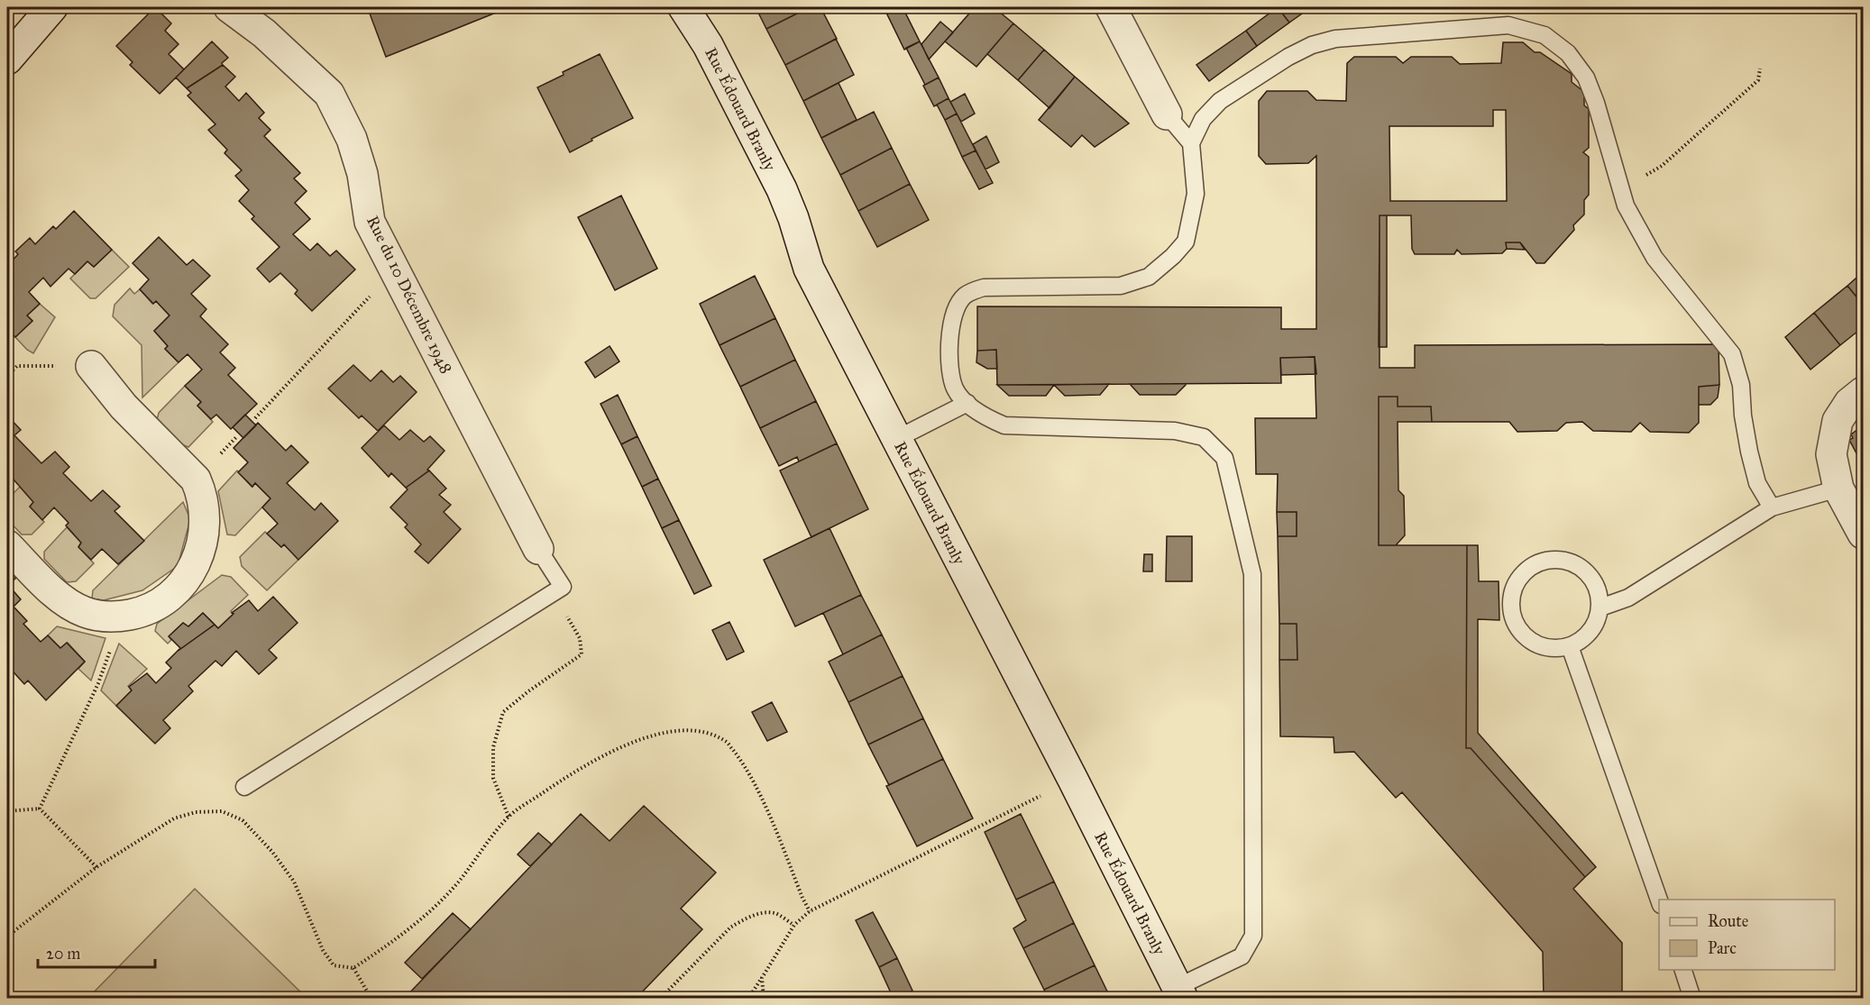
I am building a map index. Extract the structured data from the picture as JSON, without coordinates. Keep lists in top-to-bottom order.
{
  "streets": {
    "street": ["Rue Édouard Branly", "Rue du 10 Décembre 1948"]
  },
  "legend": ["Route", "Parc"],
  "scale_bar": "20 m"
}
